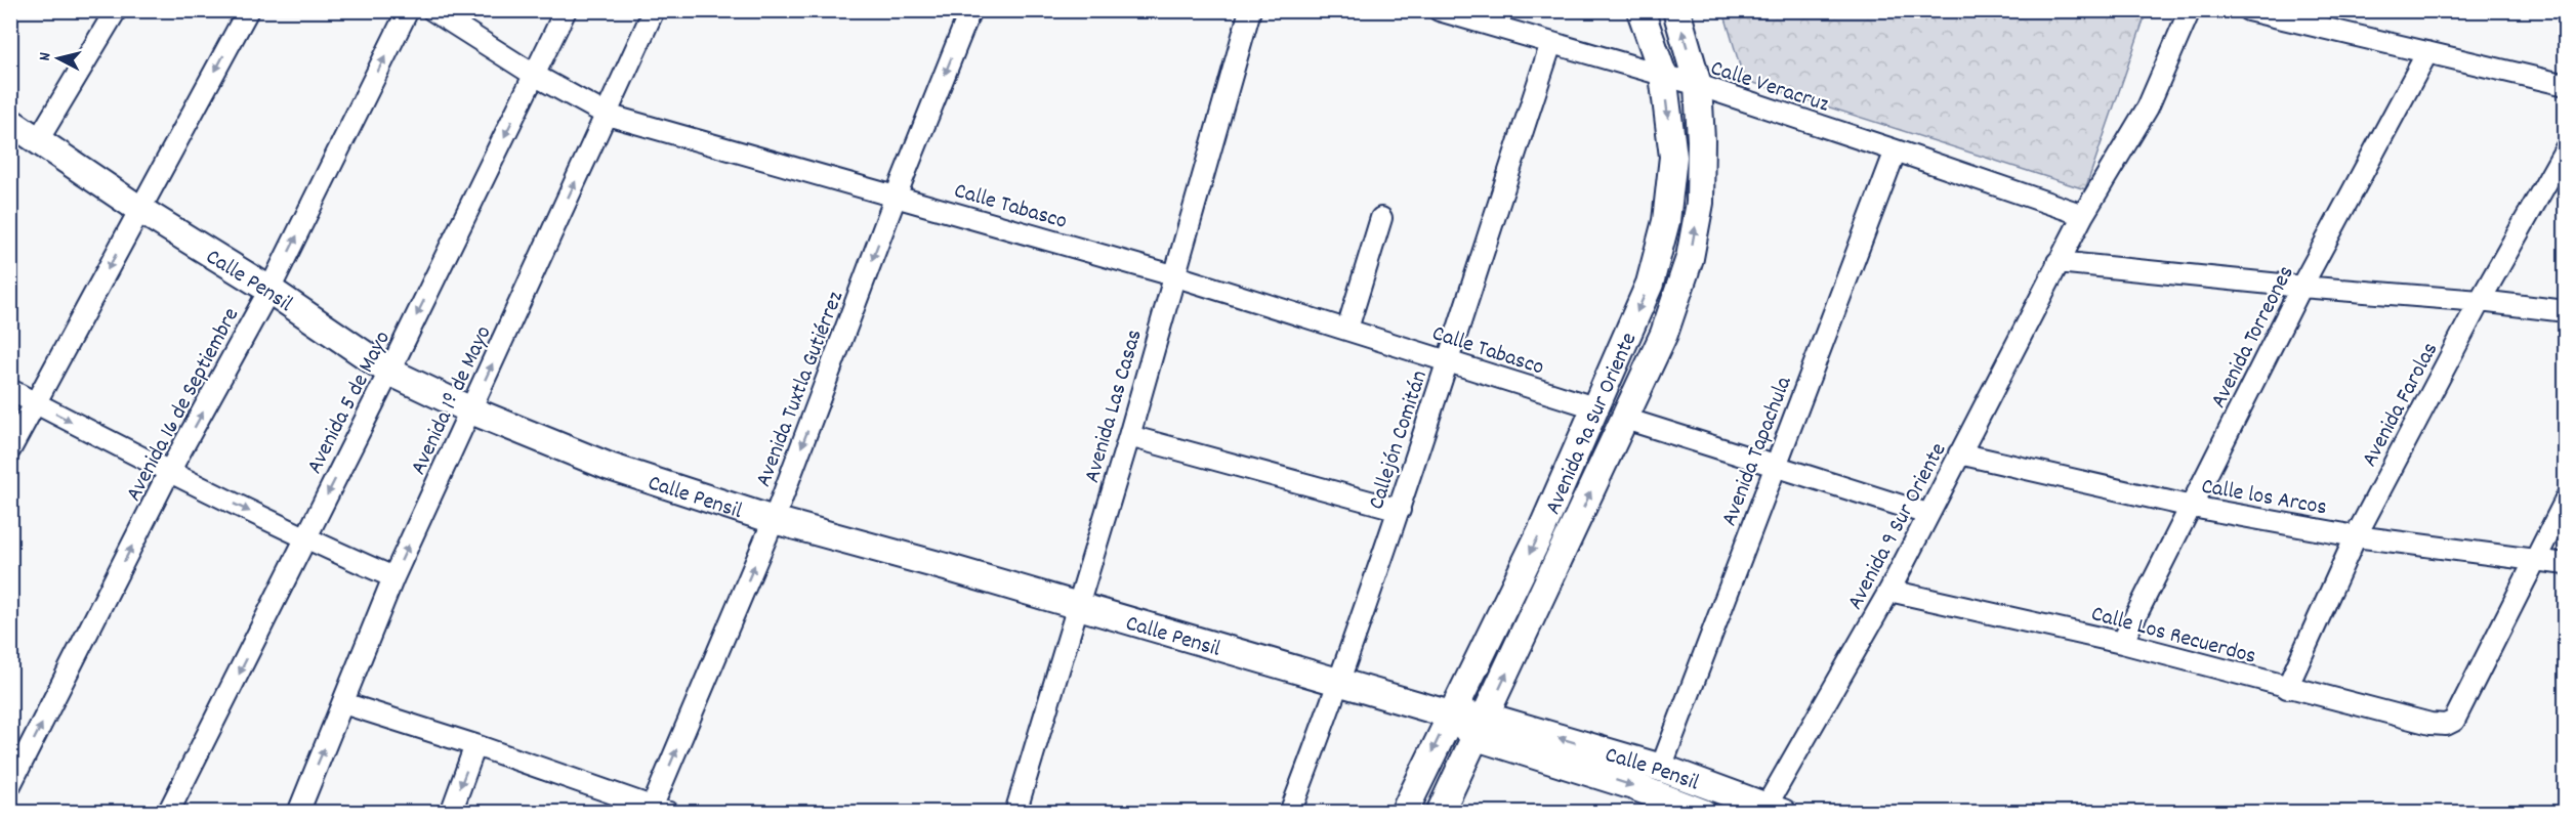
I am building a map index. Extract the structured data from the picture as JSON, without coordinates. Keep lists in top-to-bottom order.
{
  "streets": {
    "main road": ["Calle Pensil", "Avenida 9a Sur Oriente"],
    "street": [
      "Calle Veracruz",
      "Calle Tabasco",
      "Avenida Torreones",
      "Avenida Tuxtla Gutiérrez",
      "Avenida 1º de Mayo",
      "Avenida 5 de Mayo",
      "Avenida 16 de Septiembre",
      "Avenida Farolas",
      "Avenida Las Casas",
      "Callejón Comitán",
      "Avenida Tapachula",
      "Calle los Arcos",
      "Avenida 9 Sur Oriente",
      "Calle Los Recuerdos"
    ]
  },
  "crossings": [
    ["Calle Veracruz", "Avenida 9a Sur Oriente"],
    ["Calle Veracruz", "Callejón Comitán"],
    ["Calle Veracruz", "Avenida Tapachula"],
    ["Calle Veracruz", "Avenida 9 Sur Oriente"],
    ["Calle Tabasco", "Avenida Tuxtla Gutiérrez"],
    ["Calle Tabasco", "Avenida 1º de Mayo"],
    ["Calle Tabasco", "Avenida 5 de Mayo"],
    ["Calle Tabasco", "Avenida Las Casas"],
    ["Calle Tabasco", "Avenida 9a Sur Oriente"],
    ["Calle Tabasco", "Callejón Comitán"],
    ["Calle Pensil", "Avenida Tuxtla Gutiérrez"],
    ["Calle Pensil", "Avenida 1º de Mayo"],
    ["Calle Pensil", "Avenida 5 de Mayo"],
    ["Calle Pensil", "Avenida 16 de Septiembre"],
    ["Calle Pensil", "Avenida Las Casas"],
    ["Calle Pensil", "Avenida 9a Sur Oriente"],
    ["Calle Pensil", "Callejón Comitán"],
    ["Calle Pensil", "Avenida Tapachula"],
    ["Calle Pensil", "Avenida 9 Sur Oriente"],
    ["Avenida Torreones", "Calle los Arcos"],
    ["Avenida Torreones", "Calle Los Recuerdos"],
    ["Avenida Farolas", "Calle los Arcos"],
    ["Avenida Farolas", "Calle Los Recuerdos"],
    ["Calle los Arcos", "Avenida 9 Sur Oriente"],
    ["Calle los Arcos", "Calle Los Recuerdos"],
    ["Avenida 9 Sur Oriente", "Calle Los Recuerdos"]
  ],
  "one_way": ["Avenida 1º de Mayo", "Avenida 5 de Mayo"],
  "north": "left"
}
